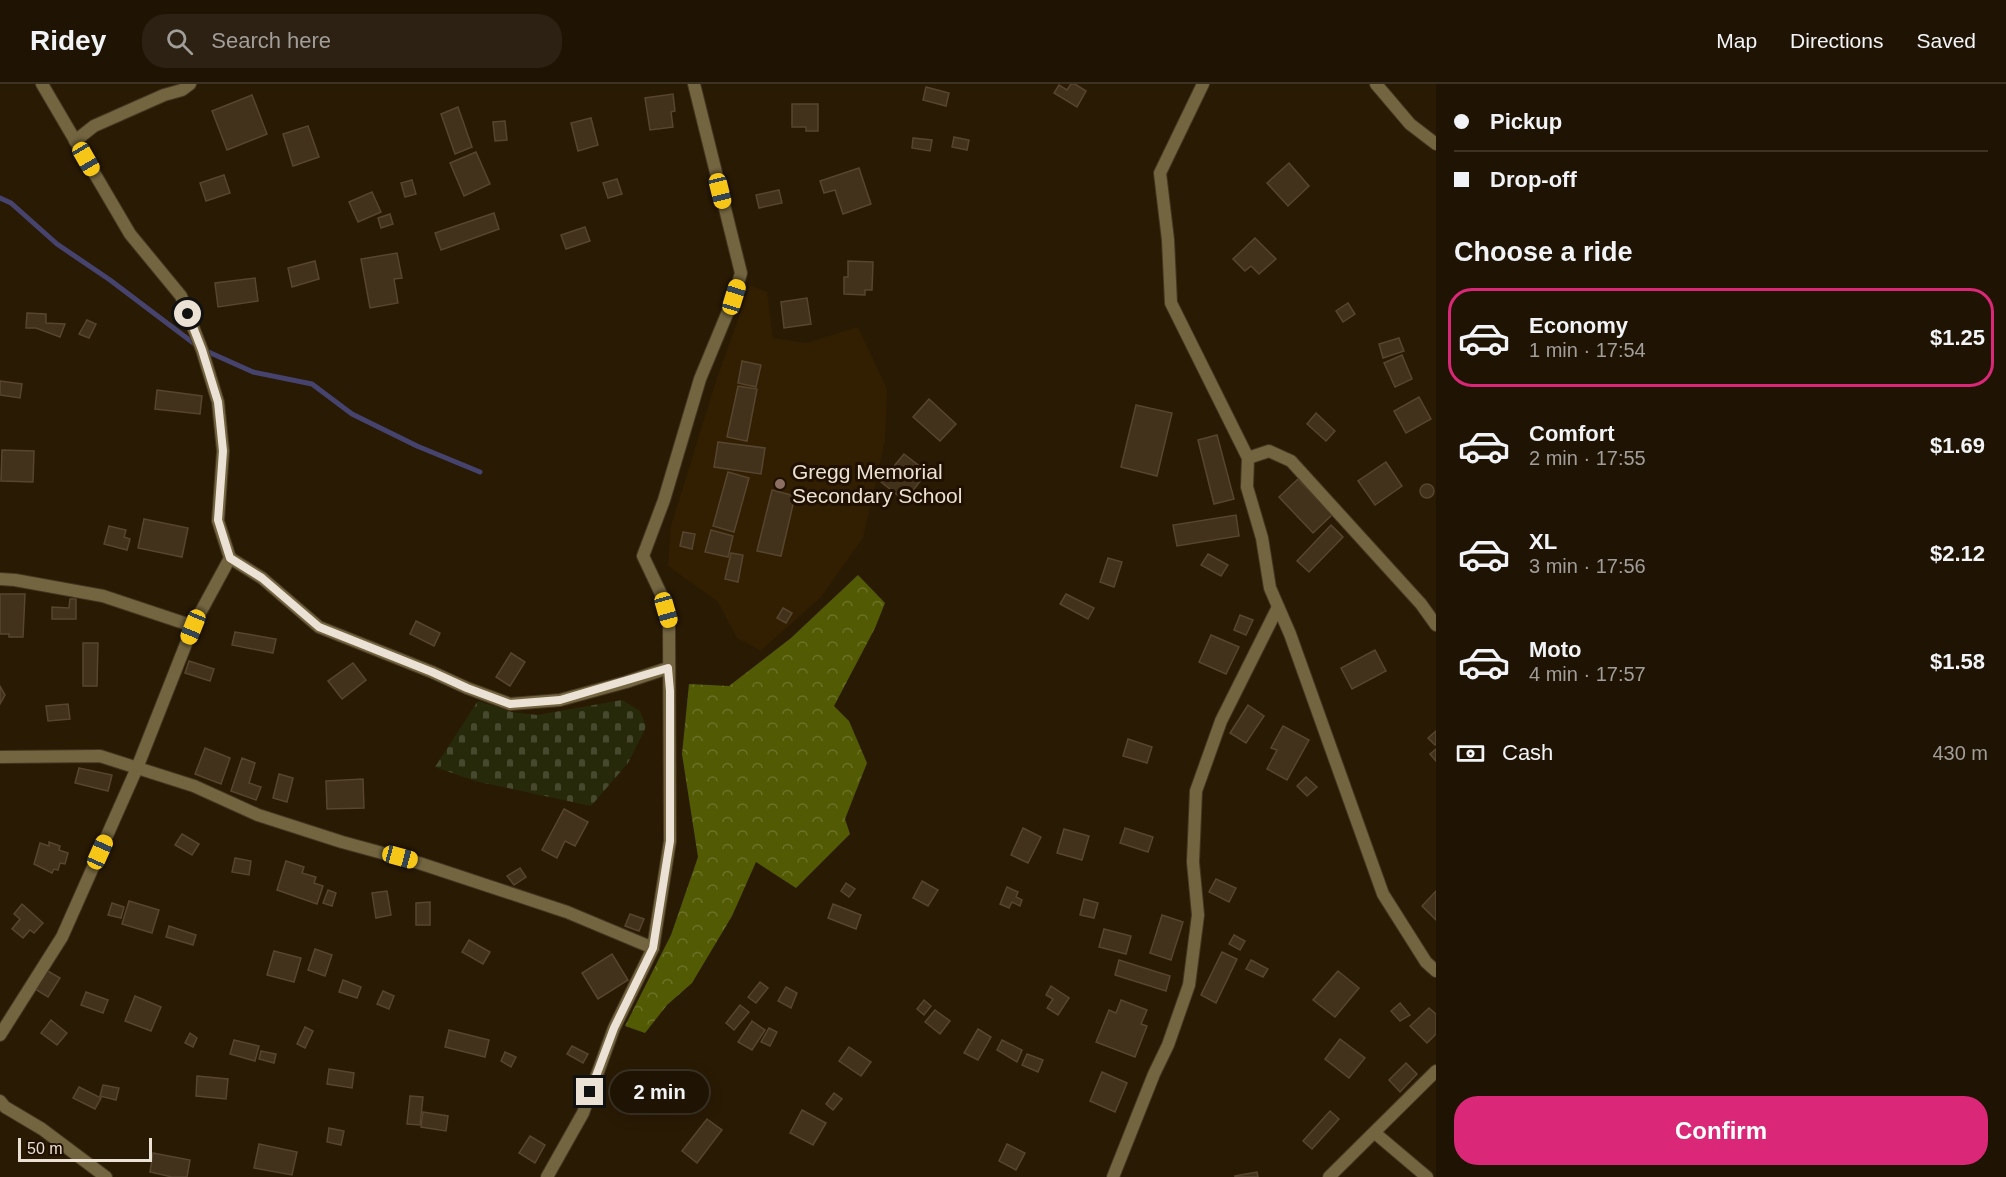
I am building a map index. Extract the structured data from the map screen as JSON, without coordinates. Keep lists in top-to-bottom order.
{
  "places": ["Gregg Memorial Secondary School"],
  "scale_bar": "50 m",
  "page": {
    "header": "Ridey",
    "search": "Search here",
    "nav": ["Map", "Directions", "Saved"],
    "banner": ["Pickup", "Drop-off"],
    "heading": "Choose a ride",
    "list": [
      {
        "name": "Economy",
        "note": "1 min · 17:54",
        "value": "$1.25"
      },
      {
        "name": "Comfort",
        "note": "2 min · 17:55",
        "value": "$1.69"
      },
      {
        "name": "XL",
        "note": "3 min · 17:56",
        "value": "$2.12"
      },
      {
        "name": "Moto",
        "note": "4 min · 17:57",
        "value": "$1.58"
      }
    ],
    "pay": ["Cash", "430 m"],
    "bubble": "2 min",
    "buttons": "Confirm",
    "scale": "50 m"
  }
}
